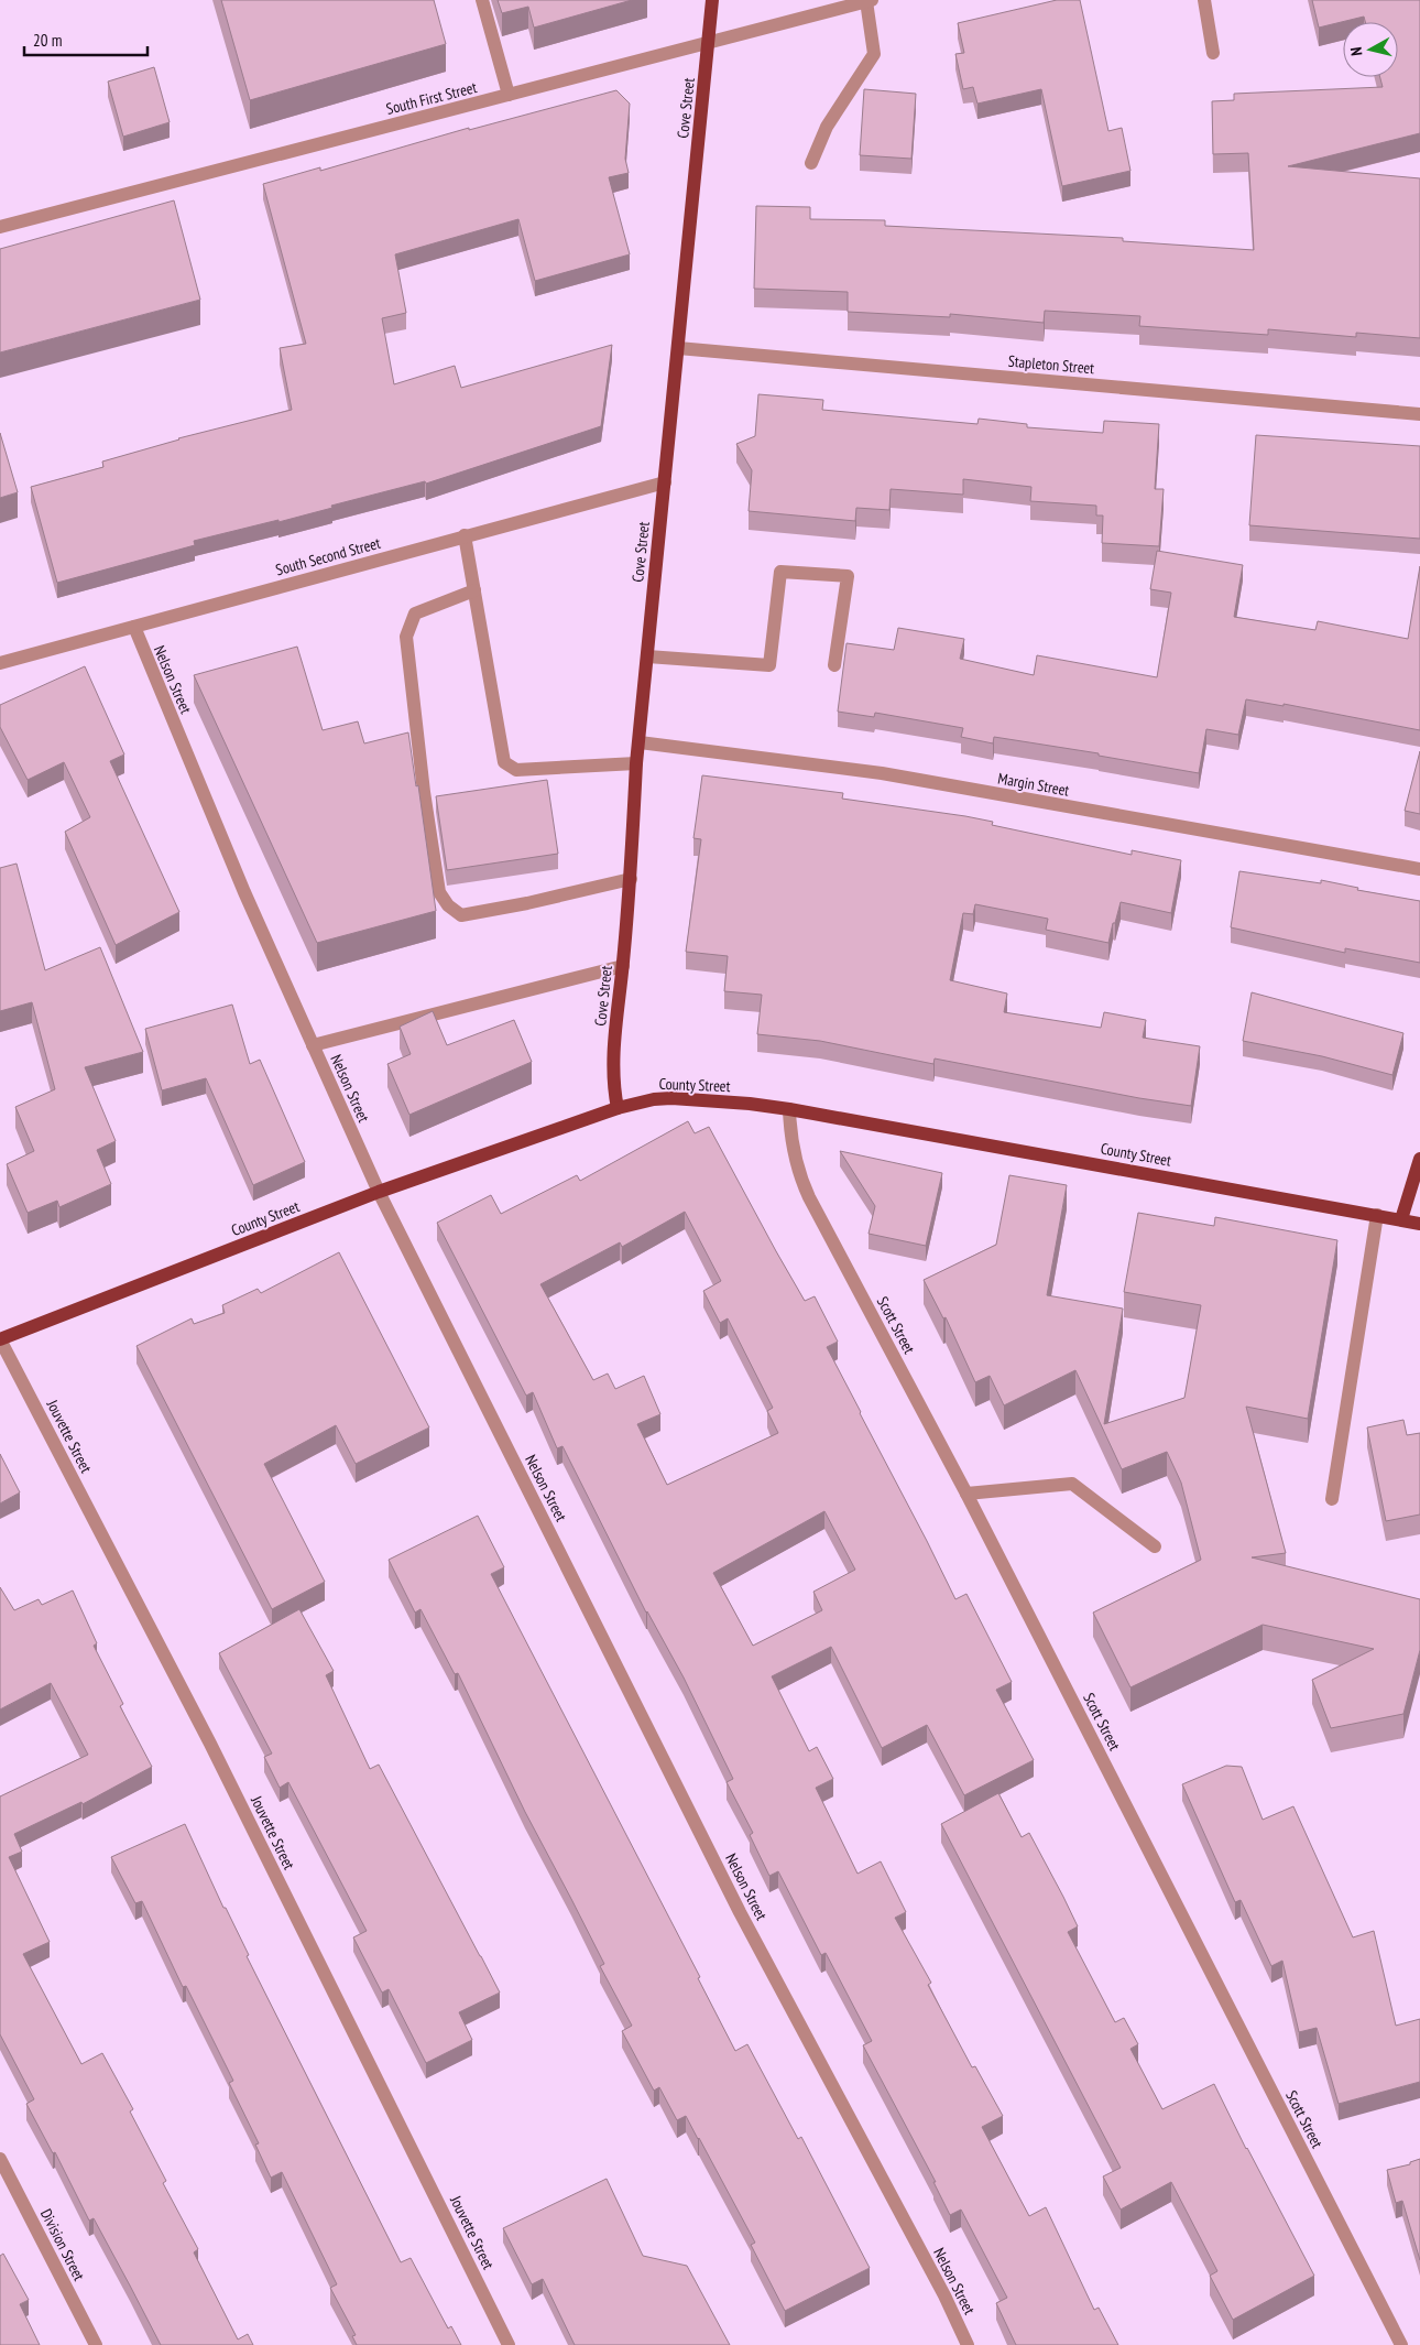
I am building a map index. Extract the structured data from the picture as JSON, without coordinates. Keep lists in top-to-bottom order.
{
  "streets": {
    "main road": ["Cove Street", "County Street"],
    "street": [
      "South First Street",
      "Stapleton Street",
      "South Second Street",
      "Nelson Street",
      "Margin Street",
      "Scott Street",
      "Jouvette Street",
      "Division Street"
    ]
  },
  "crossings": [
    ["South First Street", "Cove Street"],
    ["Cove Street", "Stapleton Street"],
    ["Cove Street", "South Second Street"],
    ["Cove Street", "Margin Street"],
    ["Cove Street", "County Street"],
    ["South Second Street", "Nelson Street"],
    ["Nelson Street", "County Street"],
    ["County Street", "Scott Street"],
    ["County Street", "Jouvette Street"]
  ],
  "scale_bar": "20 m",
  "north": "left"
}
